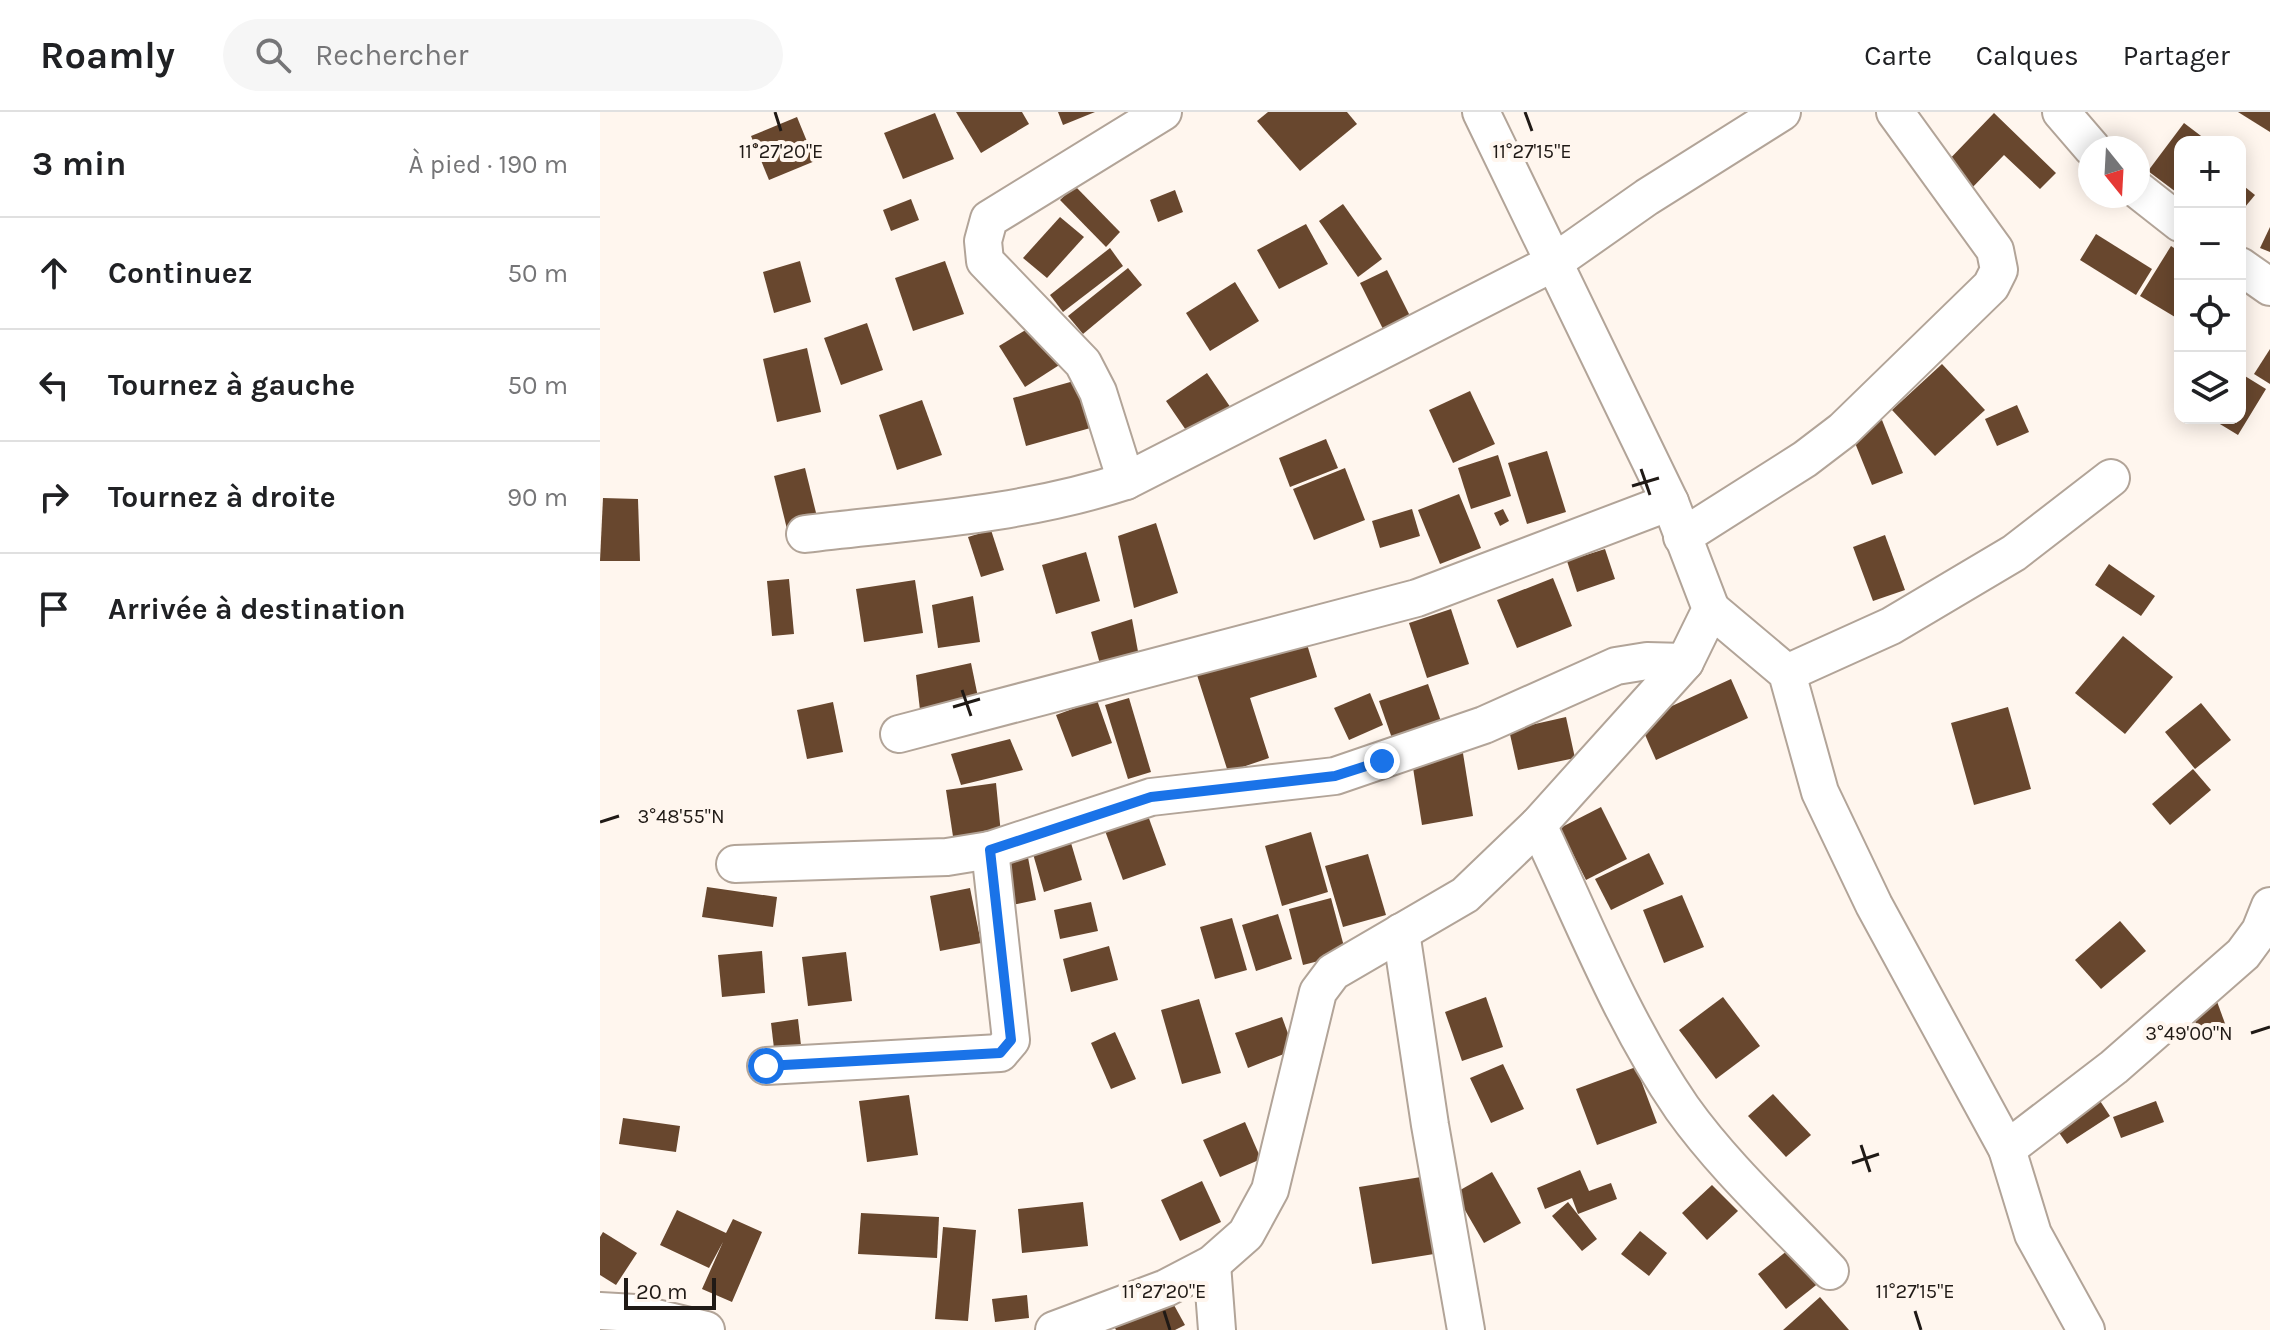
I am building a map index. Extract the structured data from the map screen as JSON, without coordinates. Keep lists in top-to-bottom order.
{
  "scale_bar": "20 m",
  "north": "bottom",
  "page": {
    "header": "Roamly",
    "search": "Rechercher",
    "nav": ["Carte", "Calques", "Partager"],
    "heading": ["3 min", "À pied · 190 m"],
    "map_buttons": ["+", "−"],
    "list": [
      ["Continuez", "50 m"],
      ["Tournez à gauche", "50 m"],
      ["Tournez à droite", "90 m"],
      "Arrivée à destination"
    ],
    "scale": "20 m"
  },
  "coordinates": [
    "11°27'20\"E",
    "11°27'15\"E",
    "3°48'55\"N",
    "3°49'00\"N"
  ]
}
